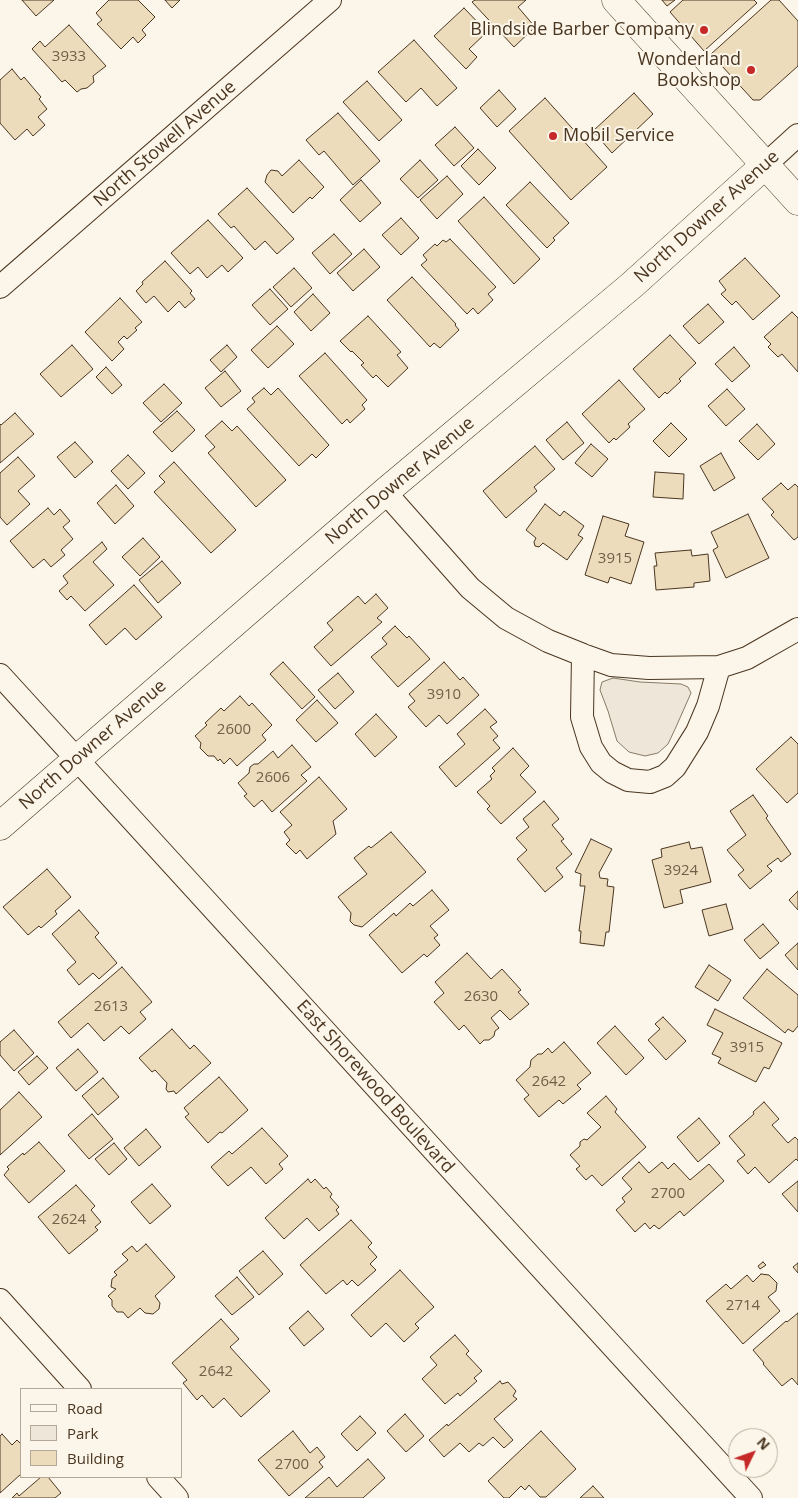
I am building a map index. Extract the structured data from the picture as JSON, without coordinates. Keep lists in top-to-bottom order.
{
  "streets": {
    "street": ["North Stowell Avenue", "North Downer Avenue", "East Shorewood Boulevard"]
  },
  "crossings": [
    ["North Downer Avenue", "East Shorewood Boulevard"]
  ],
  "places": ["Blindside Barber Company", "Wonderland Bookshop", "Mobil Service"],
  "house_numbers": [
    "3933",
    "3915",
    "3910",
    "2600",
    "2606",
    "3924",
    "2630",
    "2613",
    "3915",
    "2642",
    "2700",
    "2624",
    "2714",
    "2642",
    "2700"
  ],
  "legend": ["Road", "Park", "Building"],
  "north": "top right"
}
